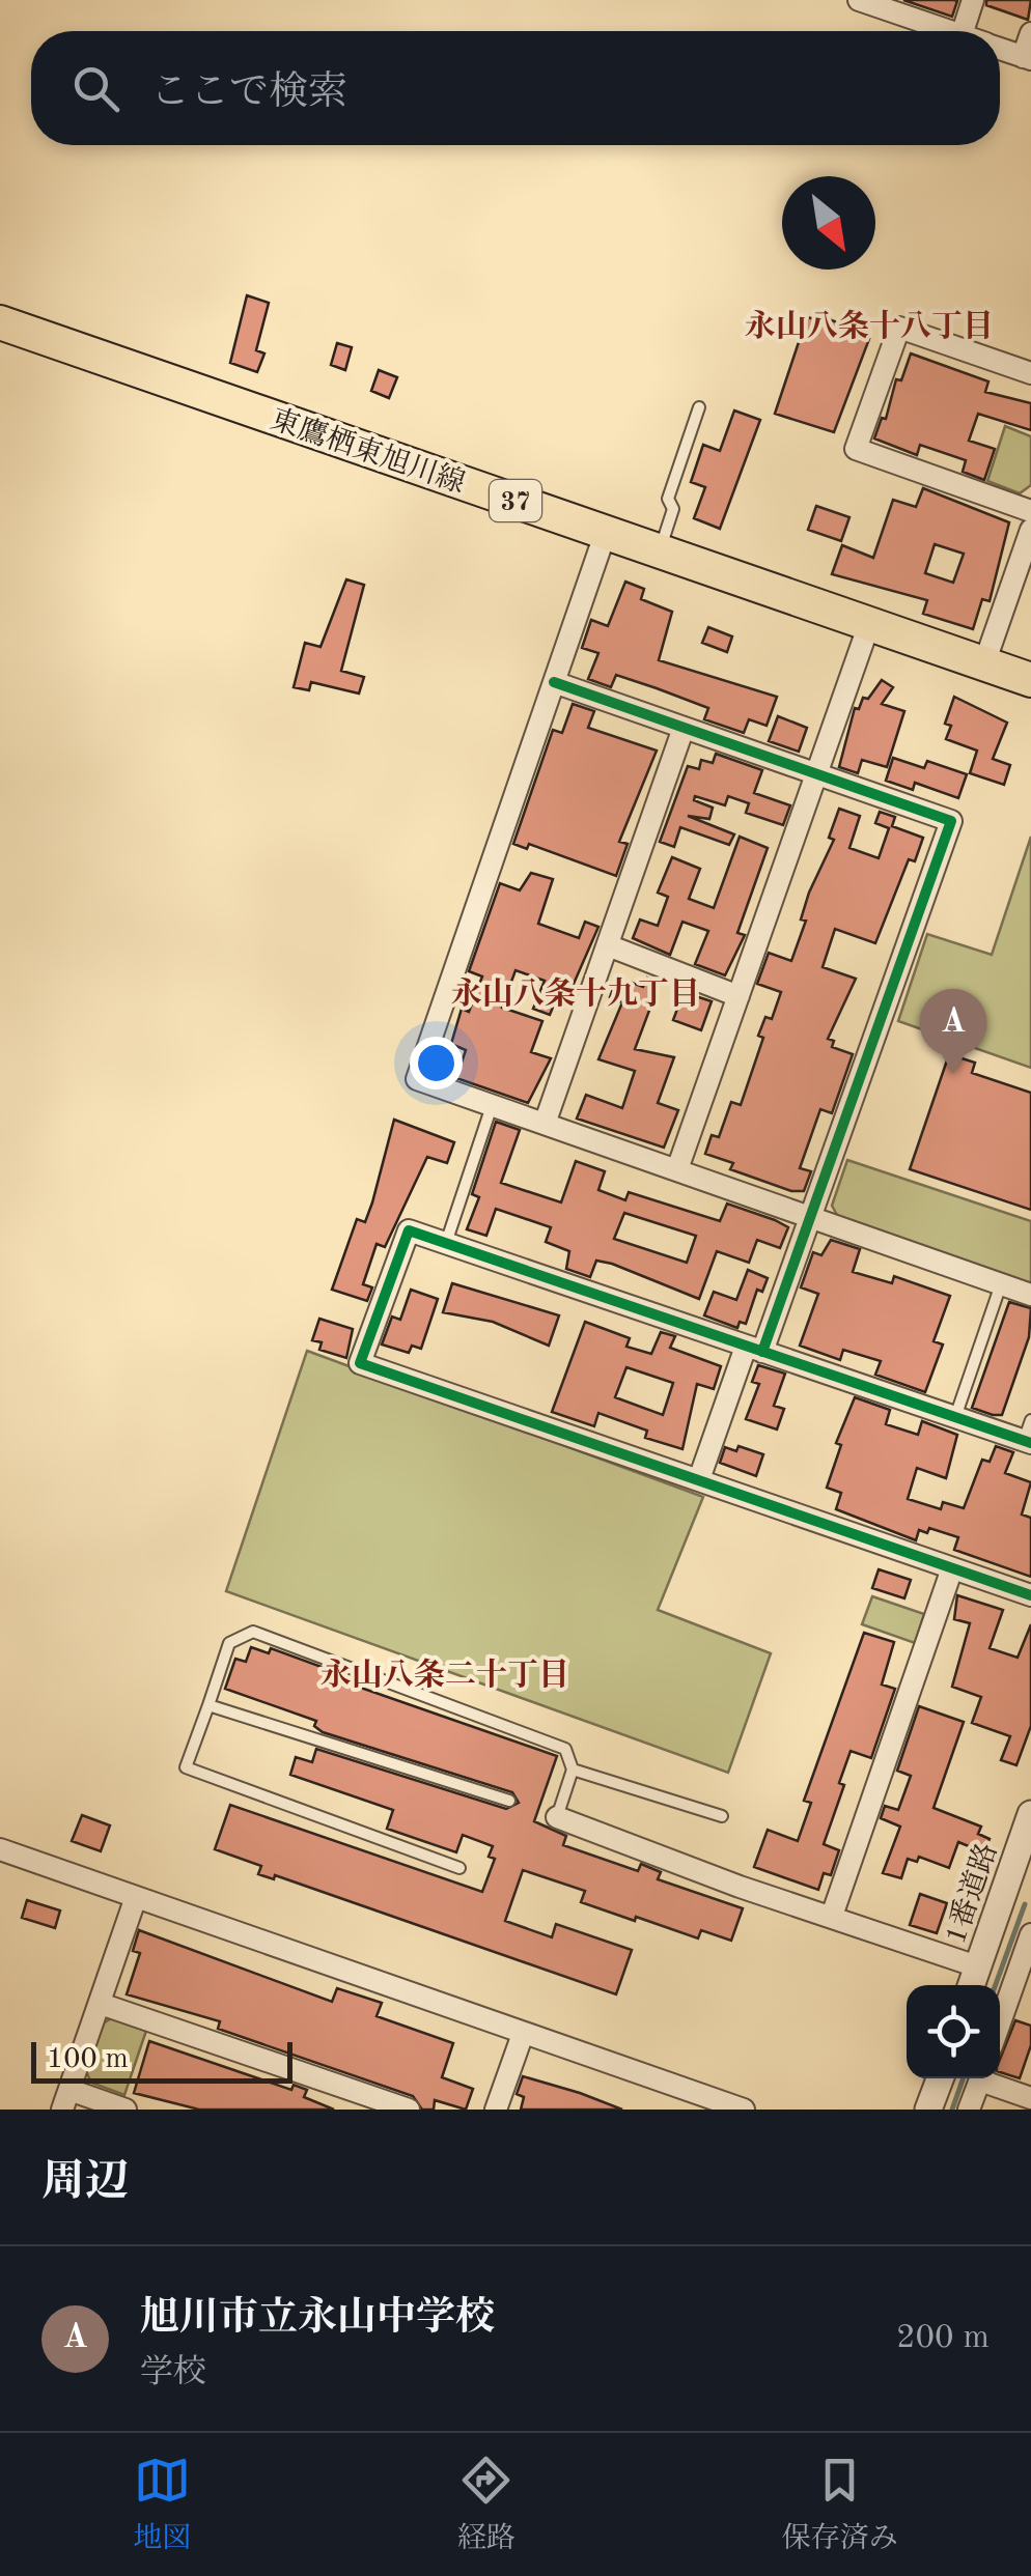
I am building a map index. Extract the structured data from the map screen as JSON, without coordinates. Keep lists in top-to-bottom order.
{
  "streets": {
    "main road": ["東鷹栖東旭川線", "37"],
    "street": ["1番道路"]
  },
  "districts": ["永山八条十八丁目", "永山八条十九丁目", "永山八条二十丁目"],
  "scale_bar": "100 m",
  "north": "bottom right",
  "page": {
    "search": "ここで検索",
    "pins": "A",
    "scale": "100 m",
    "heading": "周辺",
    "list": [
      {
        "mark": "A",
        "name": "旭川市立永山中学校",
        "note": "学校",
        "value": "200 m"
      }
    ],
    "nav": ["地図", "経路", "保存済み"]
  }
}
